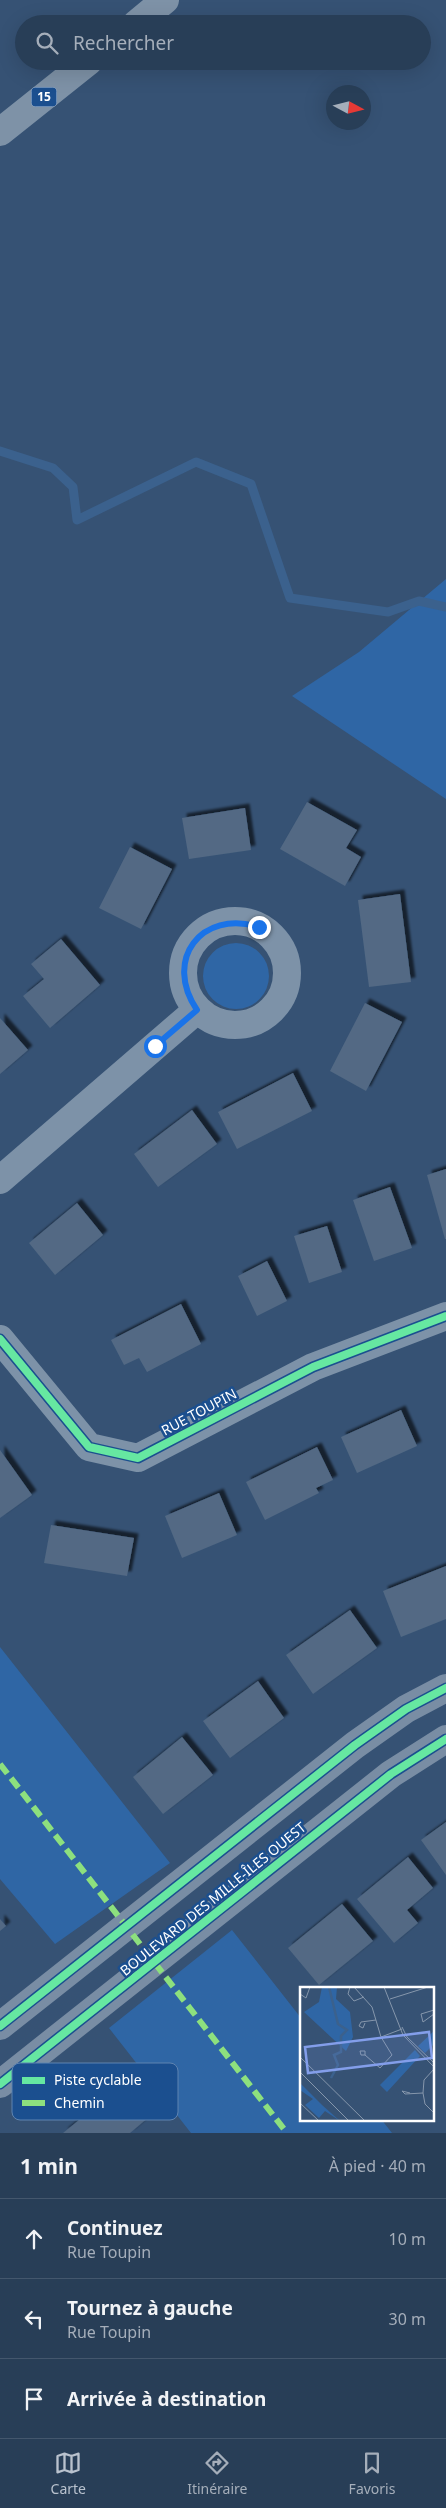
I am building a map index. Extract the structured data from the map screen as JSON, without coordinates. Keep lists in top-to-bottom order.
{
  "streets": {
    "highway": ["15"],
    "street": ["RUE TOUPIN", "BOULEVARD DES MILLE-ÎLES OUEST"]
  },
  "legend": ["Piste cyclable", "Chemin"],
  "north": "right",
  "page": {
    "search": "Rechercher",
    "heading": ["1 min", "À pied · 40 m"],
    "list": [
      ["Continuez", "Rue Toupin", "10 m"],
      ["Tournez à gauche", "Rue Toupin", "30 m"],
      "Arrivée à destination"
    ],
    "nav": ["Carte", "Itinéraire", "Favoris"]
  }
}
